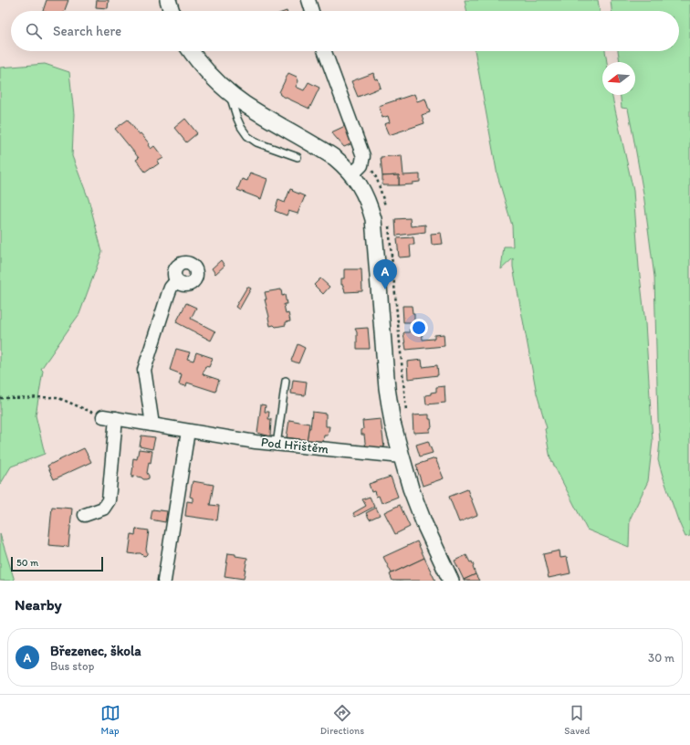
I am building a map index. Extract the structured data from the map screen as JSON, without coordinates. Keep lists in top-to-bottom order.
{
  "streets": {
    "street": ["Pod Hřištěm"]
  },
  "scale_bar": "50 m",
  "north": "left",
  "page": {
    "search": "Search here",
    "pins": "A",
    "scale": "50 m",
    "heading": "Nearby",
    "list": [
      {
        "mark": "A",
        "name": "Březenec, škola",
        "note": "Bus stop",
        "value": "30 m"
      }
    ],
    "nav": ["Map", "Directions", "Saved"]
  }
}
